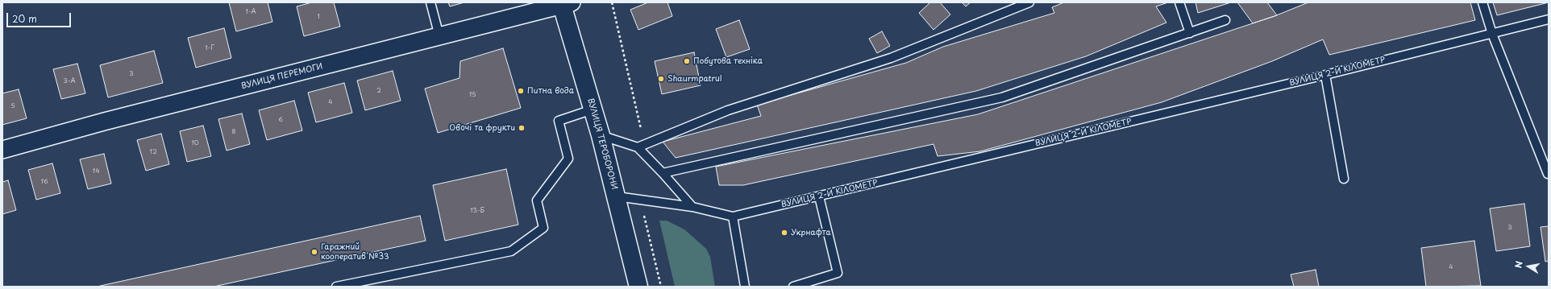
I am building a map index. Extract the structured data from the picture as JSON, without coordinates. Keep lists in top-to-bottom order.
{
  "streets": {
    "main road": ["ВУЛИЦЯ ТЕРОБОРОНИ"],
    "street": ["ВУЛИЦЯ ПЕРЕМОГИ"],
    "lane": ["ВУЛИЦЯ 2-Й КІЛОМЕТР"]
  },
  "crossings": [
    ["ВУЛИЦЯ 2-Й КІЛОМЕТР", "ВУЛИЦЯ ТЕРОБОРОНИ"],
    ["ВУЛИЦЯ ПЕРЕМОГИ", "ВУЛИЦЯ ТЕРОБОРОНИ"]
  ],
  "places": [
    "Побутова техніка",
    "Shaurmpatrul",
    "Питна вода",
    "Овочі та фрукти",
    "Укрнафта",
    "Гаражний кооператив №33"
  ],
  "house_numbers": [
    "1-А",
    "1",
    "1-Г",
    "3",
    "3-А",
    "2",
    "15",
    "4",
    "5",
    "6",
    "8",
    "10",
    "12",
    "14",
    "16",
    "13-Б",
    "3",
    "4"
  ],
  "scale_bar": "20 m",
  "north": "left"
}
